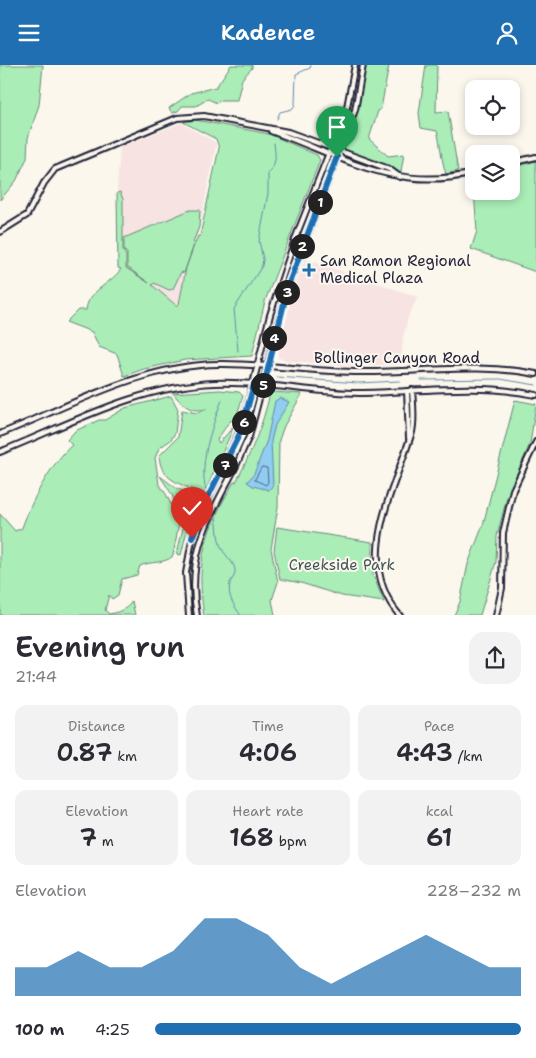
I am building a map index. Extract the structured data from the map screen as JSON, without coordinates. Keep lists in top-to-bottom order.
{
  "streets": {
    "main road": ["Bollinger Canyon Road"]
  },
  "parks": ["Creekside Park"],
  "places": {
    "health": ["San Ramon Regional Medical Plaza"]
  },
  "page": {
    "header": "Kadence",
    "pins": [
      "1",
      "2",
      "3",
      "4",
      "5",
      "6",
      "7"
    ],
    "heading": ["Evening run", "21:44"],
    "stats": [
      ["Distance", "0.87 km"],
      ["Time", "4:06"],
      ["Pace", "4:43 /km"],
      ["Elevation", "7 m"],
      ["Heart rate", "168 bpm"],
      ["kcal", "61"]
    ],
    "chart": ["Elevation", "228–232 m"],
    "list": [
      {
        "name": "100 m",
        "note": "4:25"
      }
    ]
  }
}
